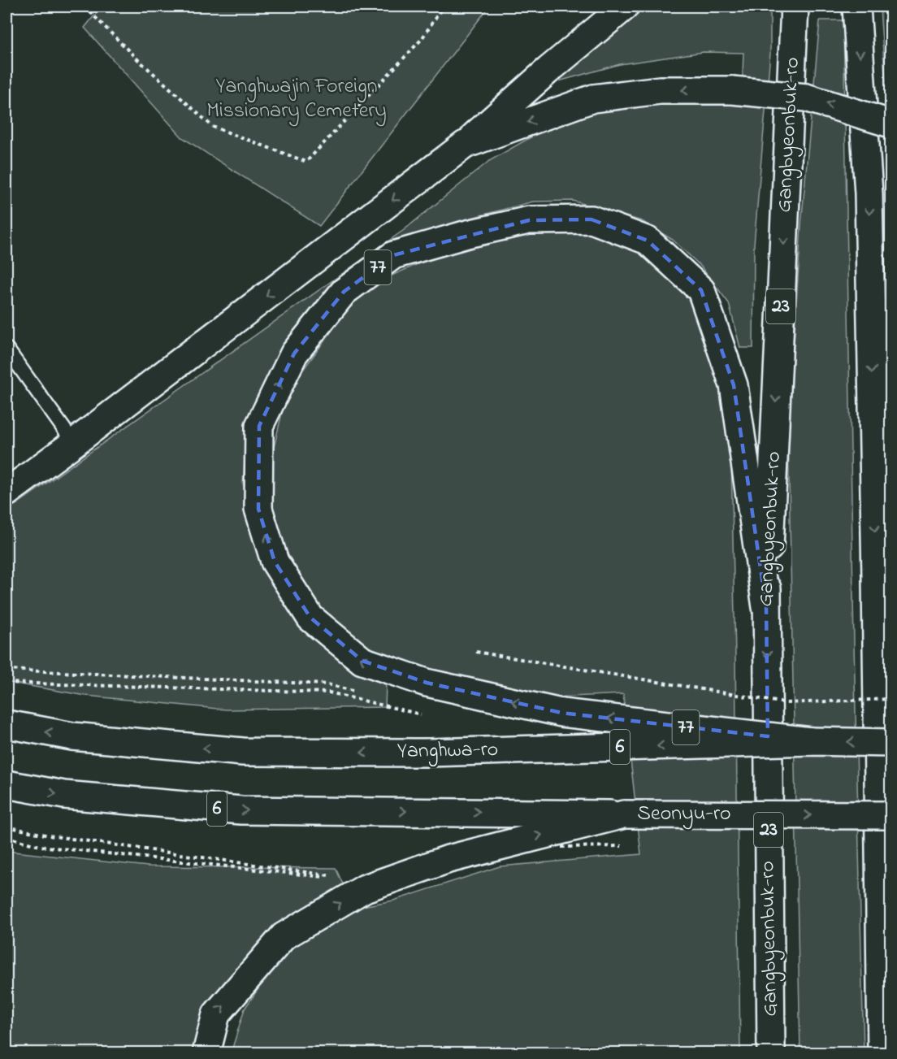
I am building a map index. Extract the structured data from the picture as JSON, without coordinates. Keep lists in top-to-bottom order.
{
  "streets": {
    "main road": [
      "Gangbyeonbuk-ro",
      "77",
      "23",
      "6",
      "Yanghwa-ro",
      "Seonyu-ro"
    ]
  },
  "crossings": [
    ["Gangbyeonbuk-ro", "77"],
    ["77", "Yanghwa-ro"],
    ["6", "Seonyu-ro"]
  ],
  "one_way": ["Seonyu-ro"],
  "parks": ["Yanghwajin Foreign Missionary Cemetery"]
}
